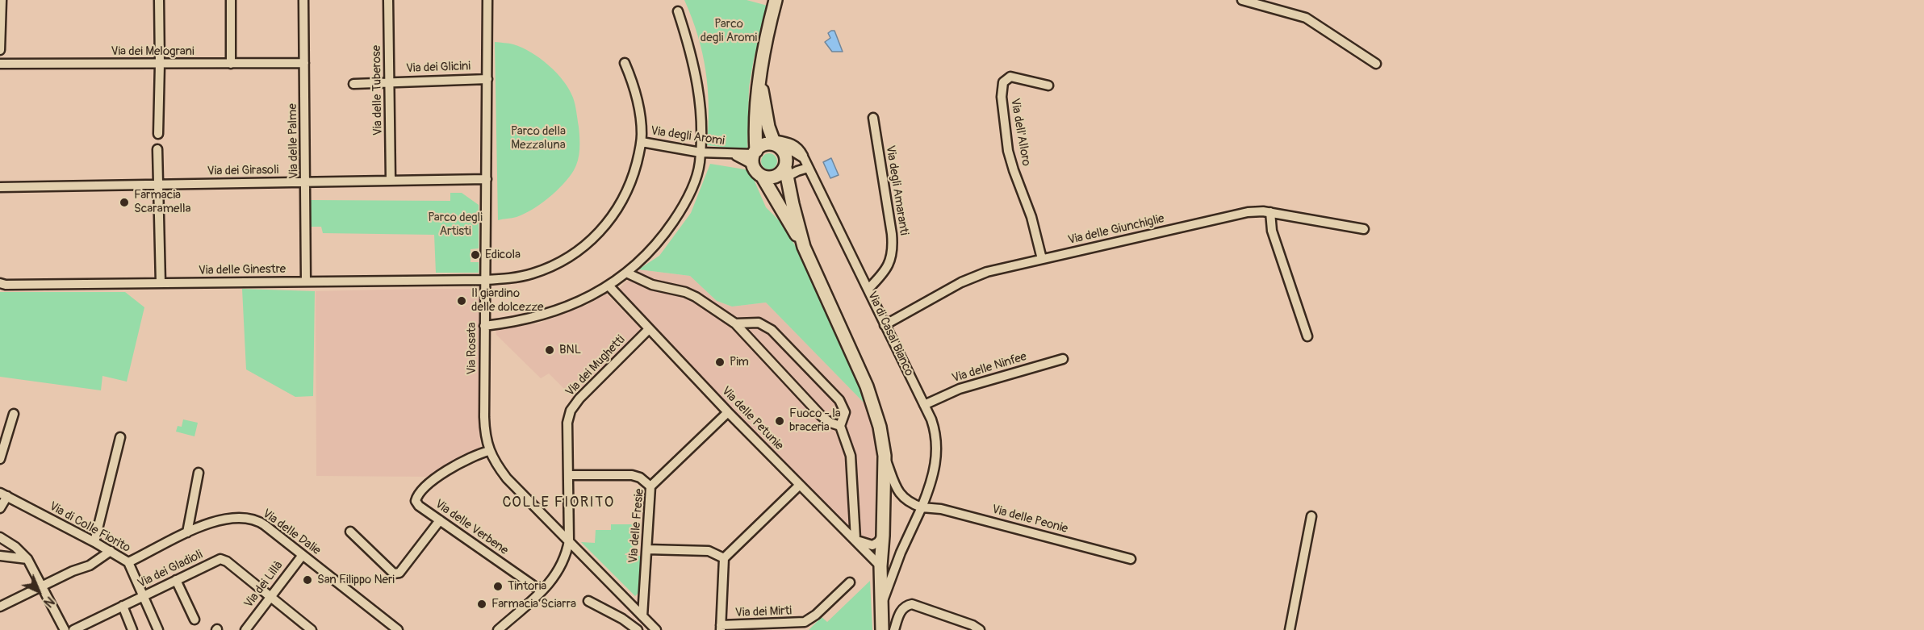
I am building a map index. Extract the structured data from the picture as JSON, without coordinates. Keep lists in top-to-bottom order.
{
  "streets": {
    "main road": ["Via di Casal Bianco"],
    "street": [
      "Via dei Melograni",
      "Via dei Glicini",
      "Via delle Tuberose",
      "Via dell'Alloro",
      "Via degli Aromi",
      "Via delle Palme",
      "Via dei Girasoli",
      "Via degli Amaranti",
      "Via delle Giunchiglie",
      "Via delle Ginestre",
      "Via Rosata",
      "Via dei Mughetti",
      "Via delle Ninfee",
      "Via delle Petunie",
      "Via delle Peonie",
      "Via delle Fresie",
      "Via di Colle Fiorito",
      "Via delle Verbene",
      "Via delle Dalie",
      "Via dei Gladioli",
      "Via dei Lillà",
      "Via dei Mirti"
    ]
  },
  "crossings": [
    ["Via dei Melograni", "Via delle Palme"],
    ["Via dei Glicini", "Via delle Tuberose"],
    ["Via dei Glicini", "Via Rosata"],
    ["Via delle Tuberose", "Via dei Girasoli"],
    ["Via dell'Alloro", "Via delle Giunchiglie"],
    ["Via degli Aromi", "Via delle Ginestre"],
    ["Via degli Aromi", "Via di Casal Bianco"],
    ["Via delle Palme", "Via dei Girasoli"],
    ["Via delle Palme", "Via delle Ginestre"],
    ["Via dei Girasoli", "Via Rosata"],
    ["Via degli Amaranti", "Via di Casal Bianco"],
    ["Via delle Giunchiglie", "Via di Casal Bianco"],
    ["Via delle Ginestre", "Via Rosata"],
    ["Via di Casal Bianco", "Via delle Ninfee"],
    ["Via di Casal Bianco", "Via delle Petunie"],
    ["Via di Casal Bianco", "Via delle Peonie"],
    ["Via Rosata", "Via dei Mughetti"],
    ["Via Rosata", "Via delle Fresie"],
    ["Via Rosata", "Via delle Verbene"],
    ["Via dei Mughetti", "Via delle Petunie"],
    ["Via dei Mughetti", "Via delle Verbene"],
    ["Via delle Petunie", "Via delle Fresie"],
    ["Via di Colle Fiorito", "Via delle Dalie"],
    ["Via di Colle Fiorito", "Via dei Gladioli"],
    ["Via delle Dalie", "Via dei Lillà"],
    ["Via dei Gladioli", "Via dei Lillà"]
  ],
  "districts": ["COLLE FIORITO"],
  "parks": ["Parco degli Aromi", "Parco della Mezzaluna", "Parco degli Artisti"],
  "places": [
    "Farmacia Scaramella",
    "Edicola",
    "Il giardino delle dolcezze",
    "BNL",
    "Pim",
    "Fuoco - la braceria",
    "San Filippo Neri",
    "Tintoria",
    "Farmacia Sciarra"
  ],
  "north": "bottom right"
}
